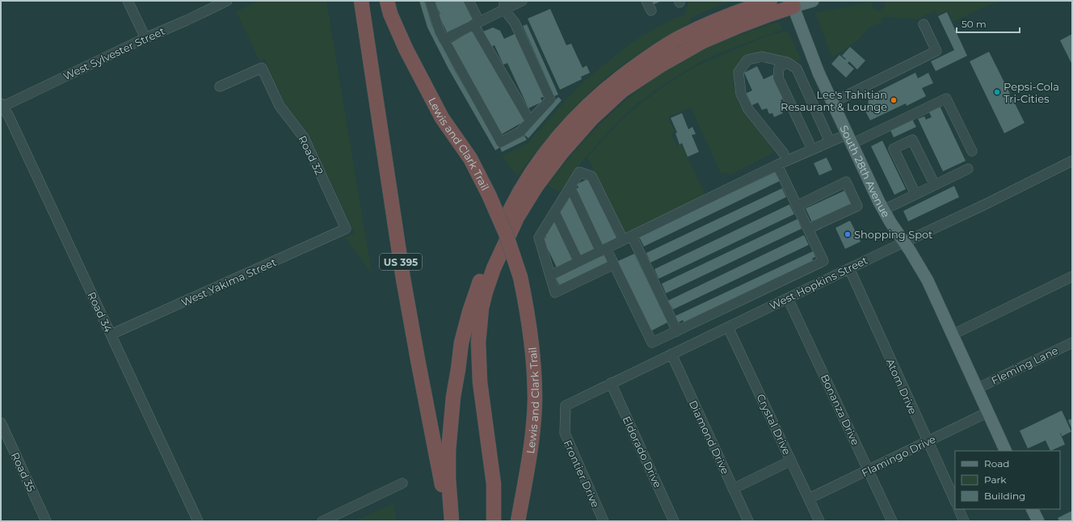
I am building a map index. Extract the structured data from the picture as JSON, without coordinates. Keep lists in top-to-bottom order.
{
  "streets": {
    "highway": ["Lewis and Clark Trail", "US 395"],
    "main road": ["South 28th Avenue"],
    "street": [
      "West Sylvester Street",
      "Road 32",
      "West Yakima Street",
      "West Hopkins Street",
      "Road 34",
      "Fleming Lane",
      "Atom Drive",
      "Bonanza Drive",
      "Crystal Drive",
      "Diamond Drive",
      "Eldorado Drive",
      "Flamingo Drive",
      "Road 35",
      "Frontier Drive"
    ]
  },
  "crossings": [
    ["West Sylvester Street", "Road 34"],
    ["Road 32", "West Yakima Street"],
    ["South 28th Avenue", "West Hopkins Street"],
    ["South 28th Avenue", "Fleming Lane"],
    ["South 28th Avenue", "Flamingo Drive"],
    ["West Yakima Street", "Road 34"],
    ["West Hopkins Street", "Atom Drive"],
    ["West Hopkins Street", "Bonanza Drive"],
    ["West Hopkins Street", "Crystal Drive"],
    ["West Hopkins Street", "Diamond Drive"],
    ["West Hopkins Street", "Eldorado Drive"],
    ["West Hopkins Street", "Frontier Drive"],
    ["Atom Drive", "Flamingo Drive"],
    ["Bonanza Drive", "Flamingo Drive"],
    ["Crystal Drive", "Flamingo Drive"]
  ],
  "places": ["Pepsi-Cola Tri-Cities", "Lee's Tahitian Resaurant & Lounge", "Shopping Spot"],
  "legend": ["Road", "Park", "Building"],
  "scale_bar": "50 m"
}
